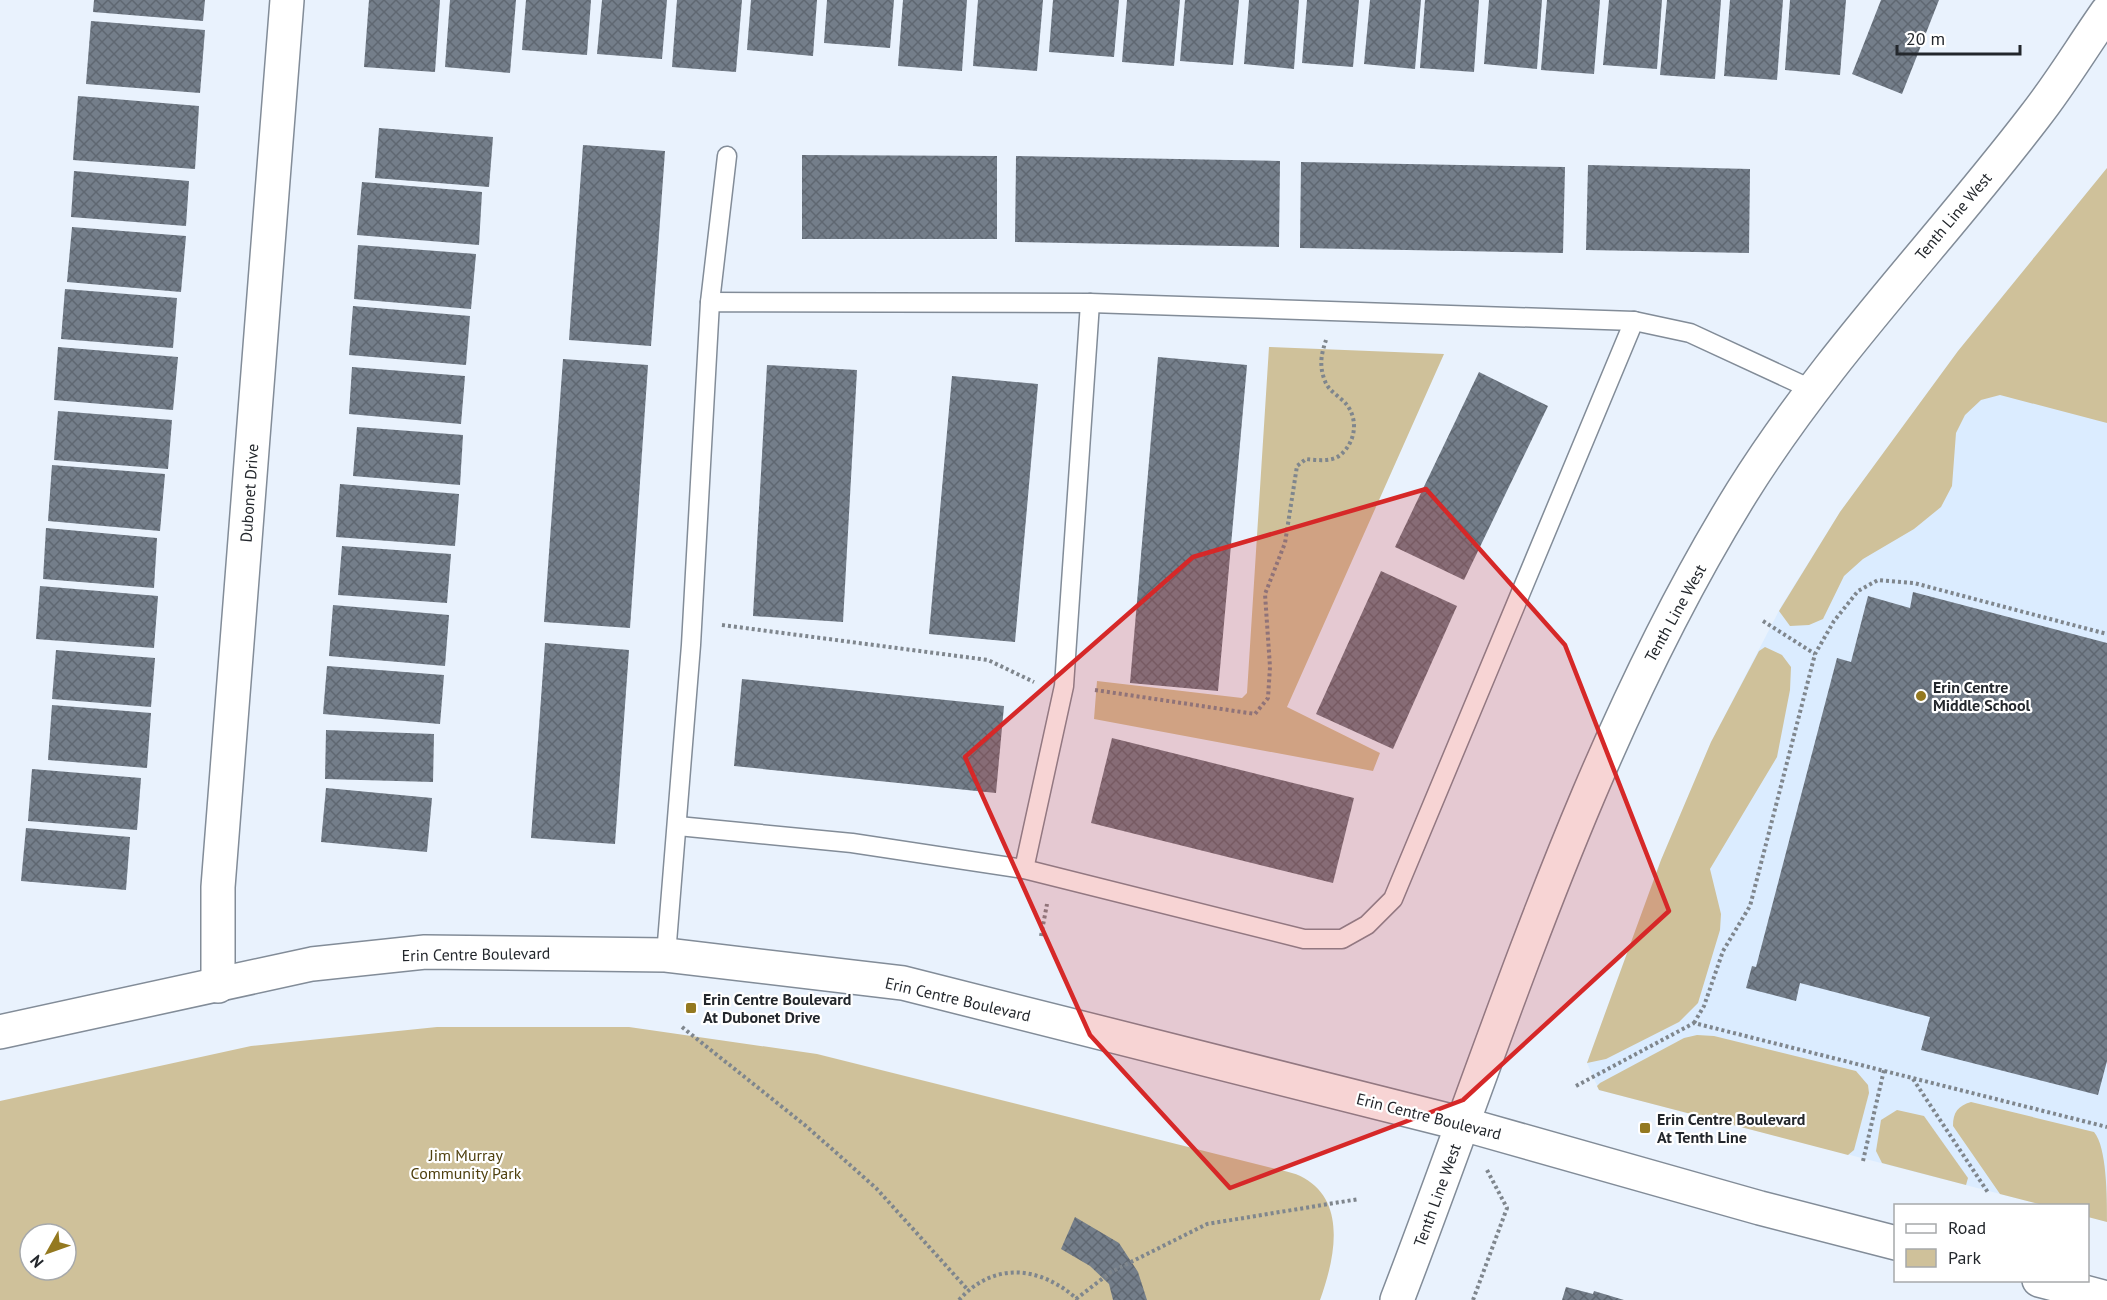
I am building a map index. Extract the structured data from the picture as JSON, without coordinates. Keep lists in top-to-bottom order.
{
  "streets": {
    "street": ["Tenth Line West", "Dubonet Drive", "Erin Centre Boulevard"]
  },
  "crossings": [
    ["Tenth Line West", "Erin Centre Boulevard"],
    ["Dubonet Drive", "Erin Centre Boulevard"]
  ],
  "parks": ["Jim Murray Community Park"],
  "places": {
    "other": ["Erin Centre Middle School"],
    "transit": ["Erin Centre Boulevard At Dubonet Drive", "Erin Centre Boulevard At Tenth Line"]
  },
  "legend": ["Road", "Park"],
  "scale_bar": "20 m",
  "north": "bottom left"
}
